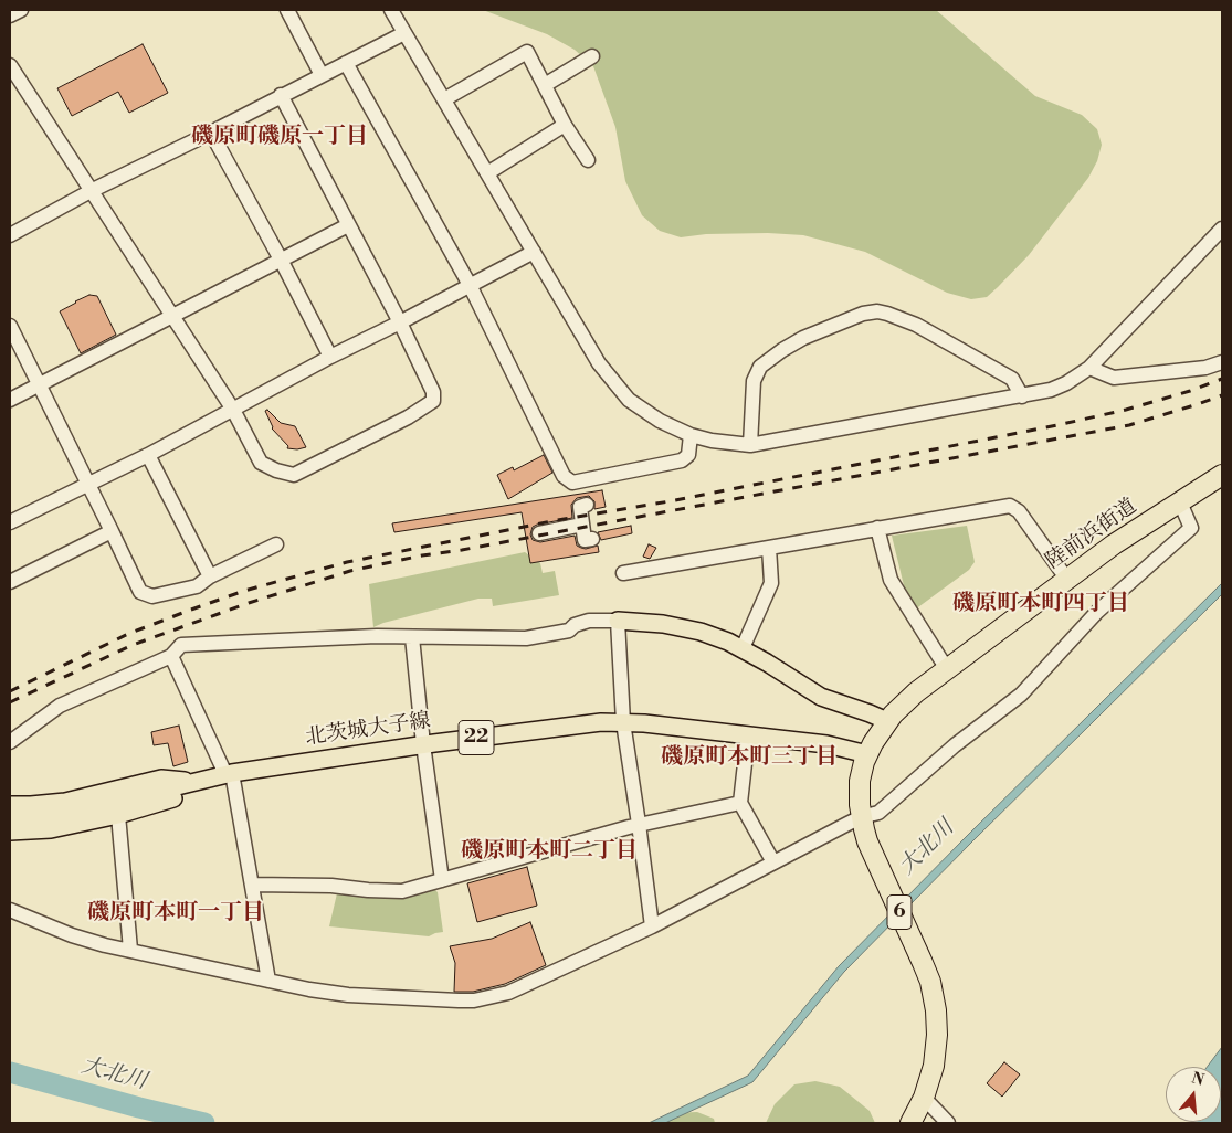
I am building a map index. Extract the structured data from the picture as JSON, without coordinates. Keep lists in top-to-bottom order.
{
  "streets": {
    "highway": ["陸前浜街道", "6"],
    "main road": ["北茨城大子線", "22"]
  },
  "crossings": [
    ["陸前浜街道", "北茨城大子線"]
  ],
  "districts": [
    "磯原町磯原一丁目",
    "磯原町本町四丁目",
    "磯原町本町三丁目",
    "磯原町本町二丁目",
    "磯原町本町一丁目"
  ],
  "water": ["大北川"],
  "north": "top"
}
